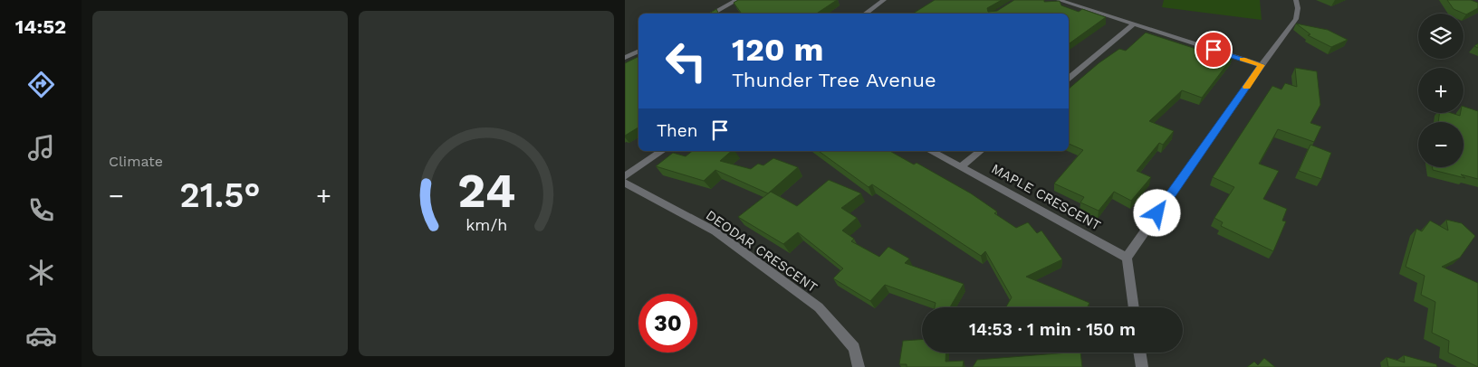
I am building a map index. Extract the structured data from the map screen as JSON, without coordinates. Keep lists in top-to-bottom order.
{
  "streets": {
    "street": ["MAPLE CRESCENT", "DEODAR CRESCENT"]
  },
  "page": {
    "tabs": "14:52",
    "tile": "Climate",
    "map_buttons": ["+", "−"],
    "turn": ["120 m", "Thunder Tree Avenue"],
    "then": "Then",
    "heat": ["−", "21.5°", "+"],
    "limit": "30",
    "trip": "14:53 · 1 min · 150 m",
    "gauge": ["24", "km/h"]
  }
}
